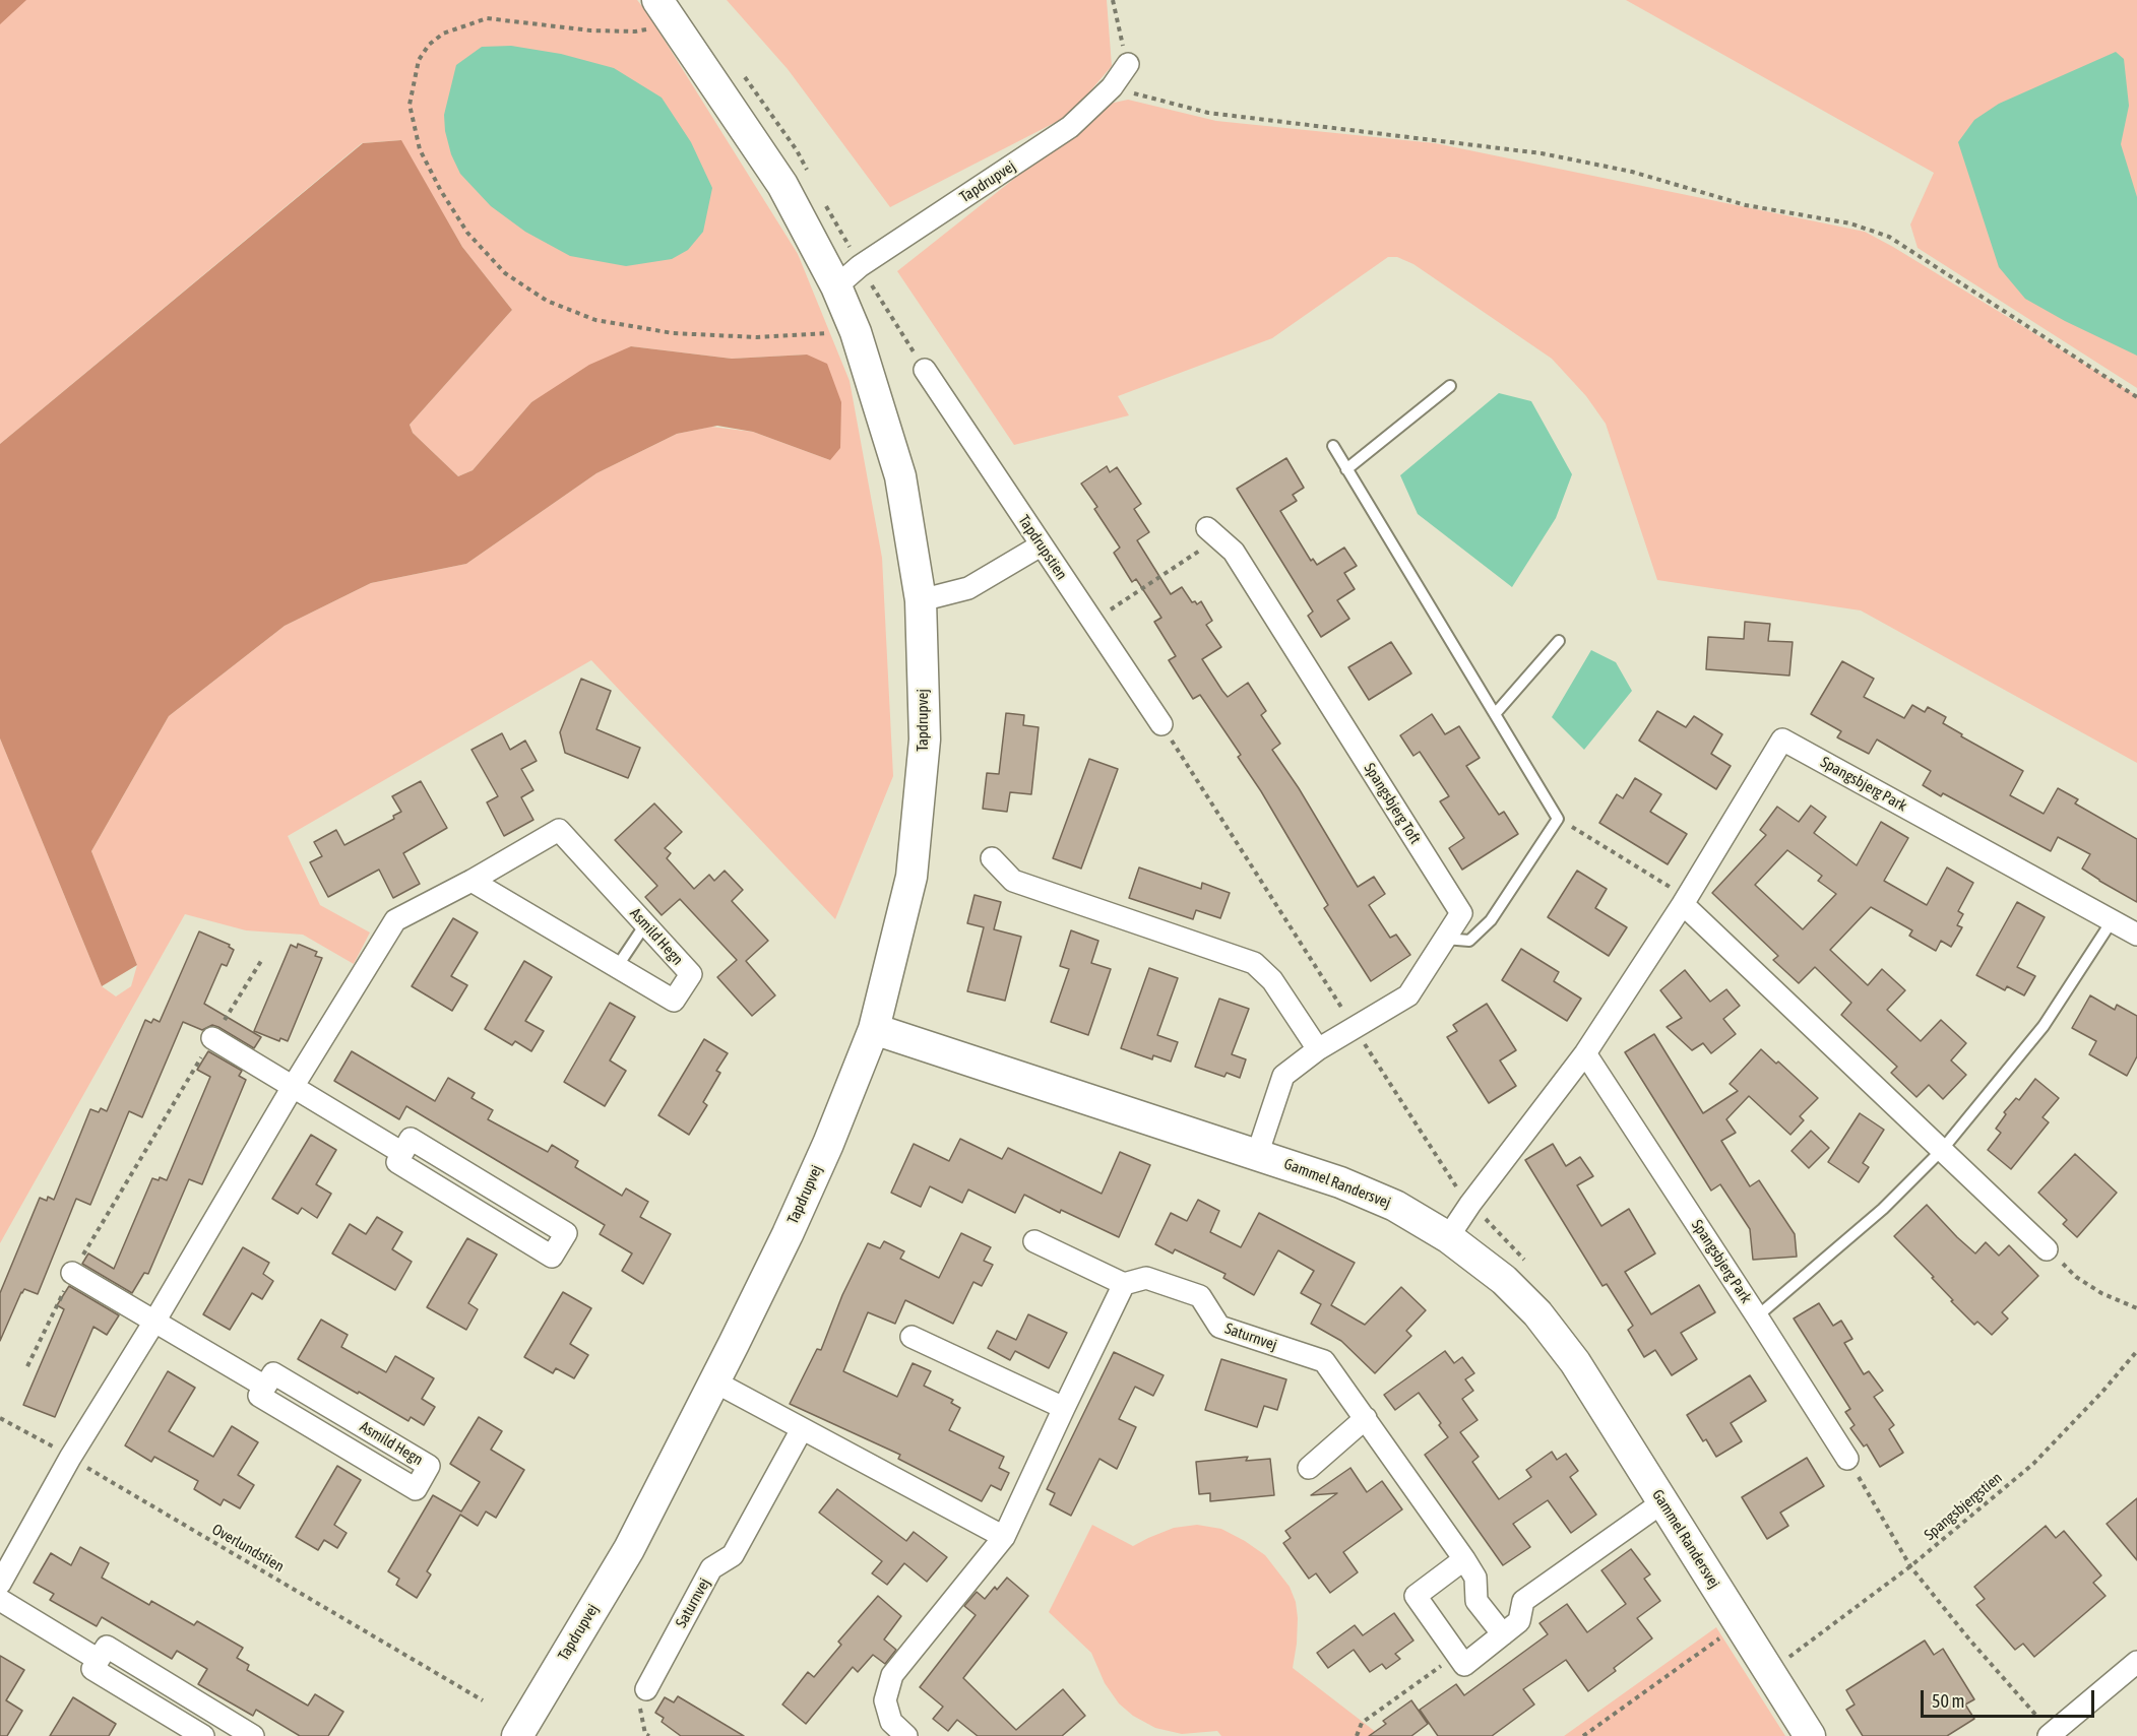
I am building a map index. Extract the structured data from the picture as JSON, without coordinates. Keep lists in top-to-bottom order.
{
  "streets": {
    "street": [
      "Tapdrupvej",
      "Tapdrupstien",
      "Spangsbjerg Park",
      "Spangsbjerg Toft",
      "Asmild Hegn",
      "Gammel Randersvej",
      "Saturnvej"
    ],
    "path": ["Spangsbjergstien", "Overlundstien"]
  },
  "crossings": [
    ["Tapdrupvej", "Gammel Randersvej"],
    ["Spangsbjerg Park", "Gammel Randersvej"],
    ["Spangsbjerg Toft", "Gammel Randersvej"],
    ["Asmild Hegn", "Overlundstien"]
  ],
  "scale_bar": "50 m"
}
